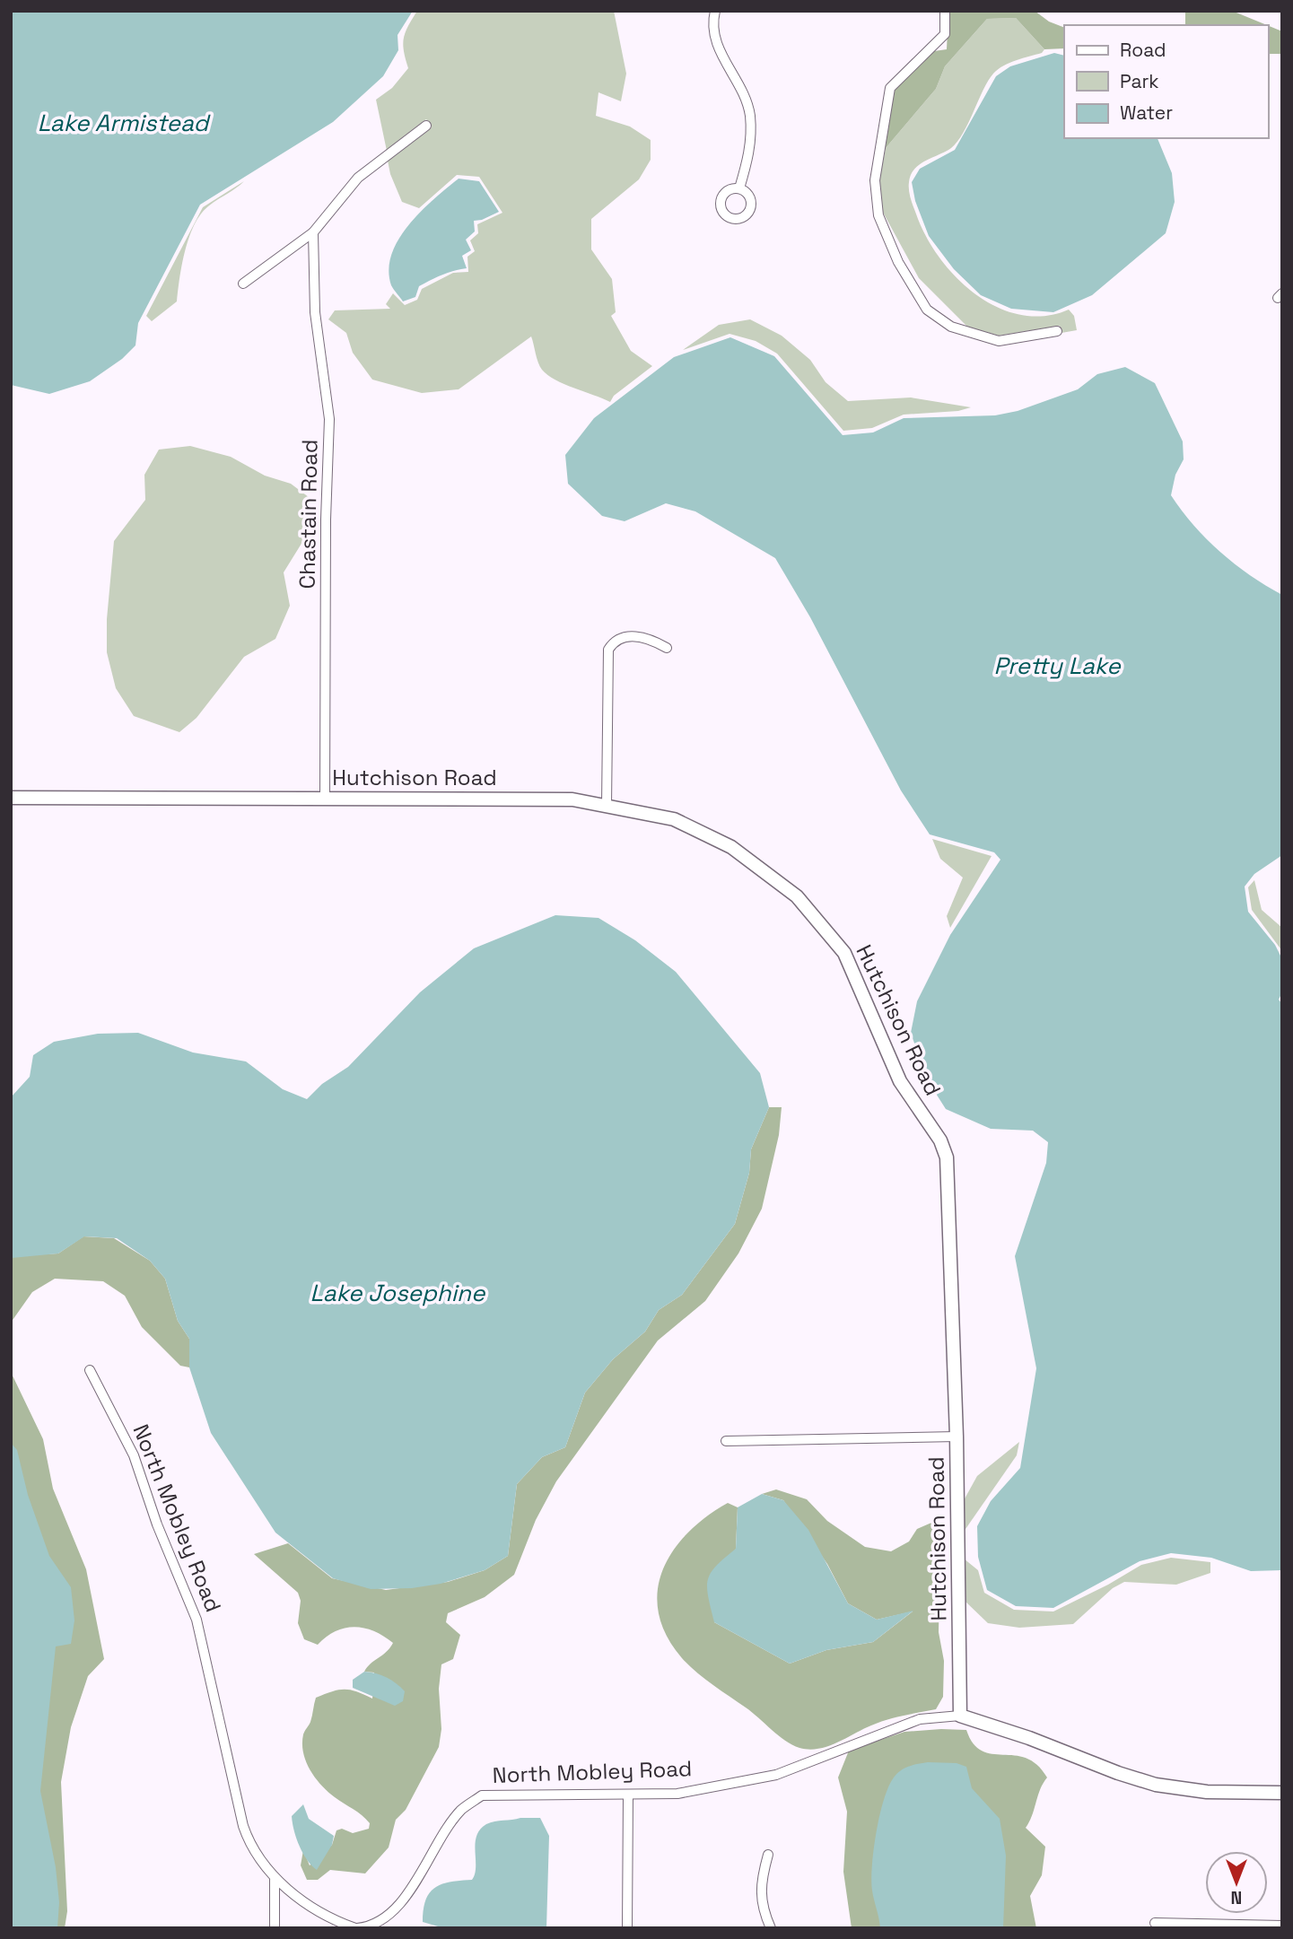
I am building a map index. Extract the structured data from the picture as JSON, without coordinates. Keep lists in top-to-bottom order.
{
  "streets": {
    "street": ["Chastain Road", "Hutchison Road", "North Mobley Road"]
  },
  "crossings": [
    ["Chastain Road", "Hutchison Road"],
    ["Hutchison Road", "North Mobley Road"]
  ],
  "water": ["Lake Armistead", "Pretty Lake", "Lake Josephine"],
  "legend": ["Road", "Park", "Water"],
  "north": "bottom"
}
